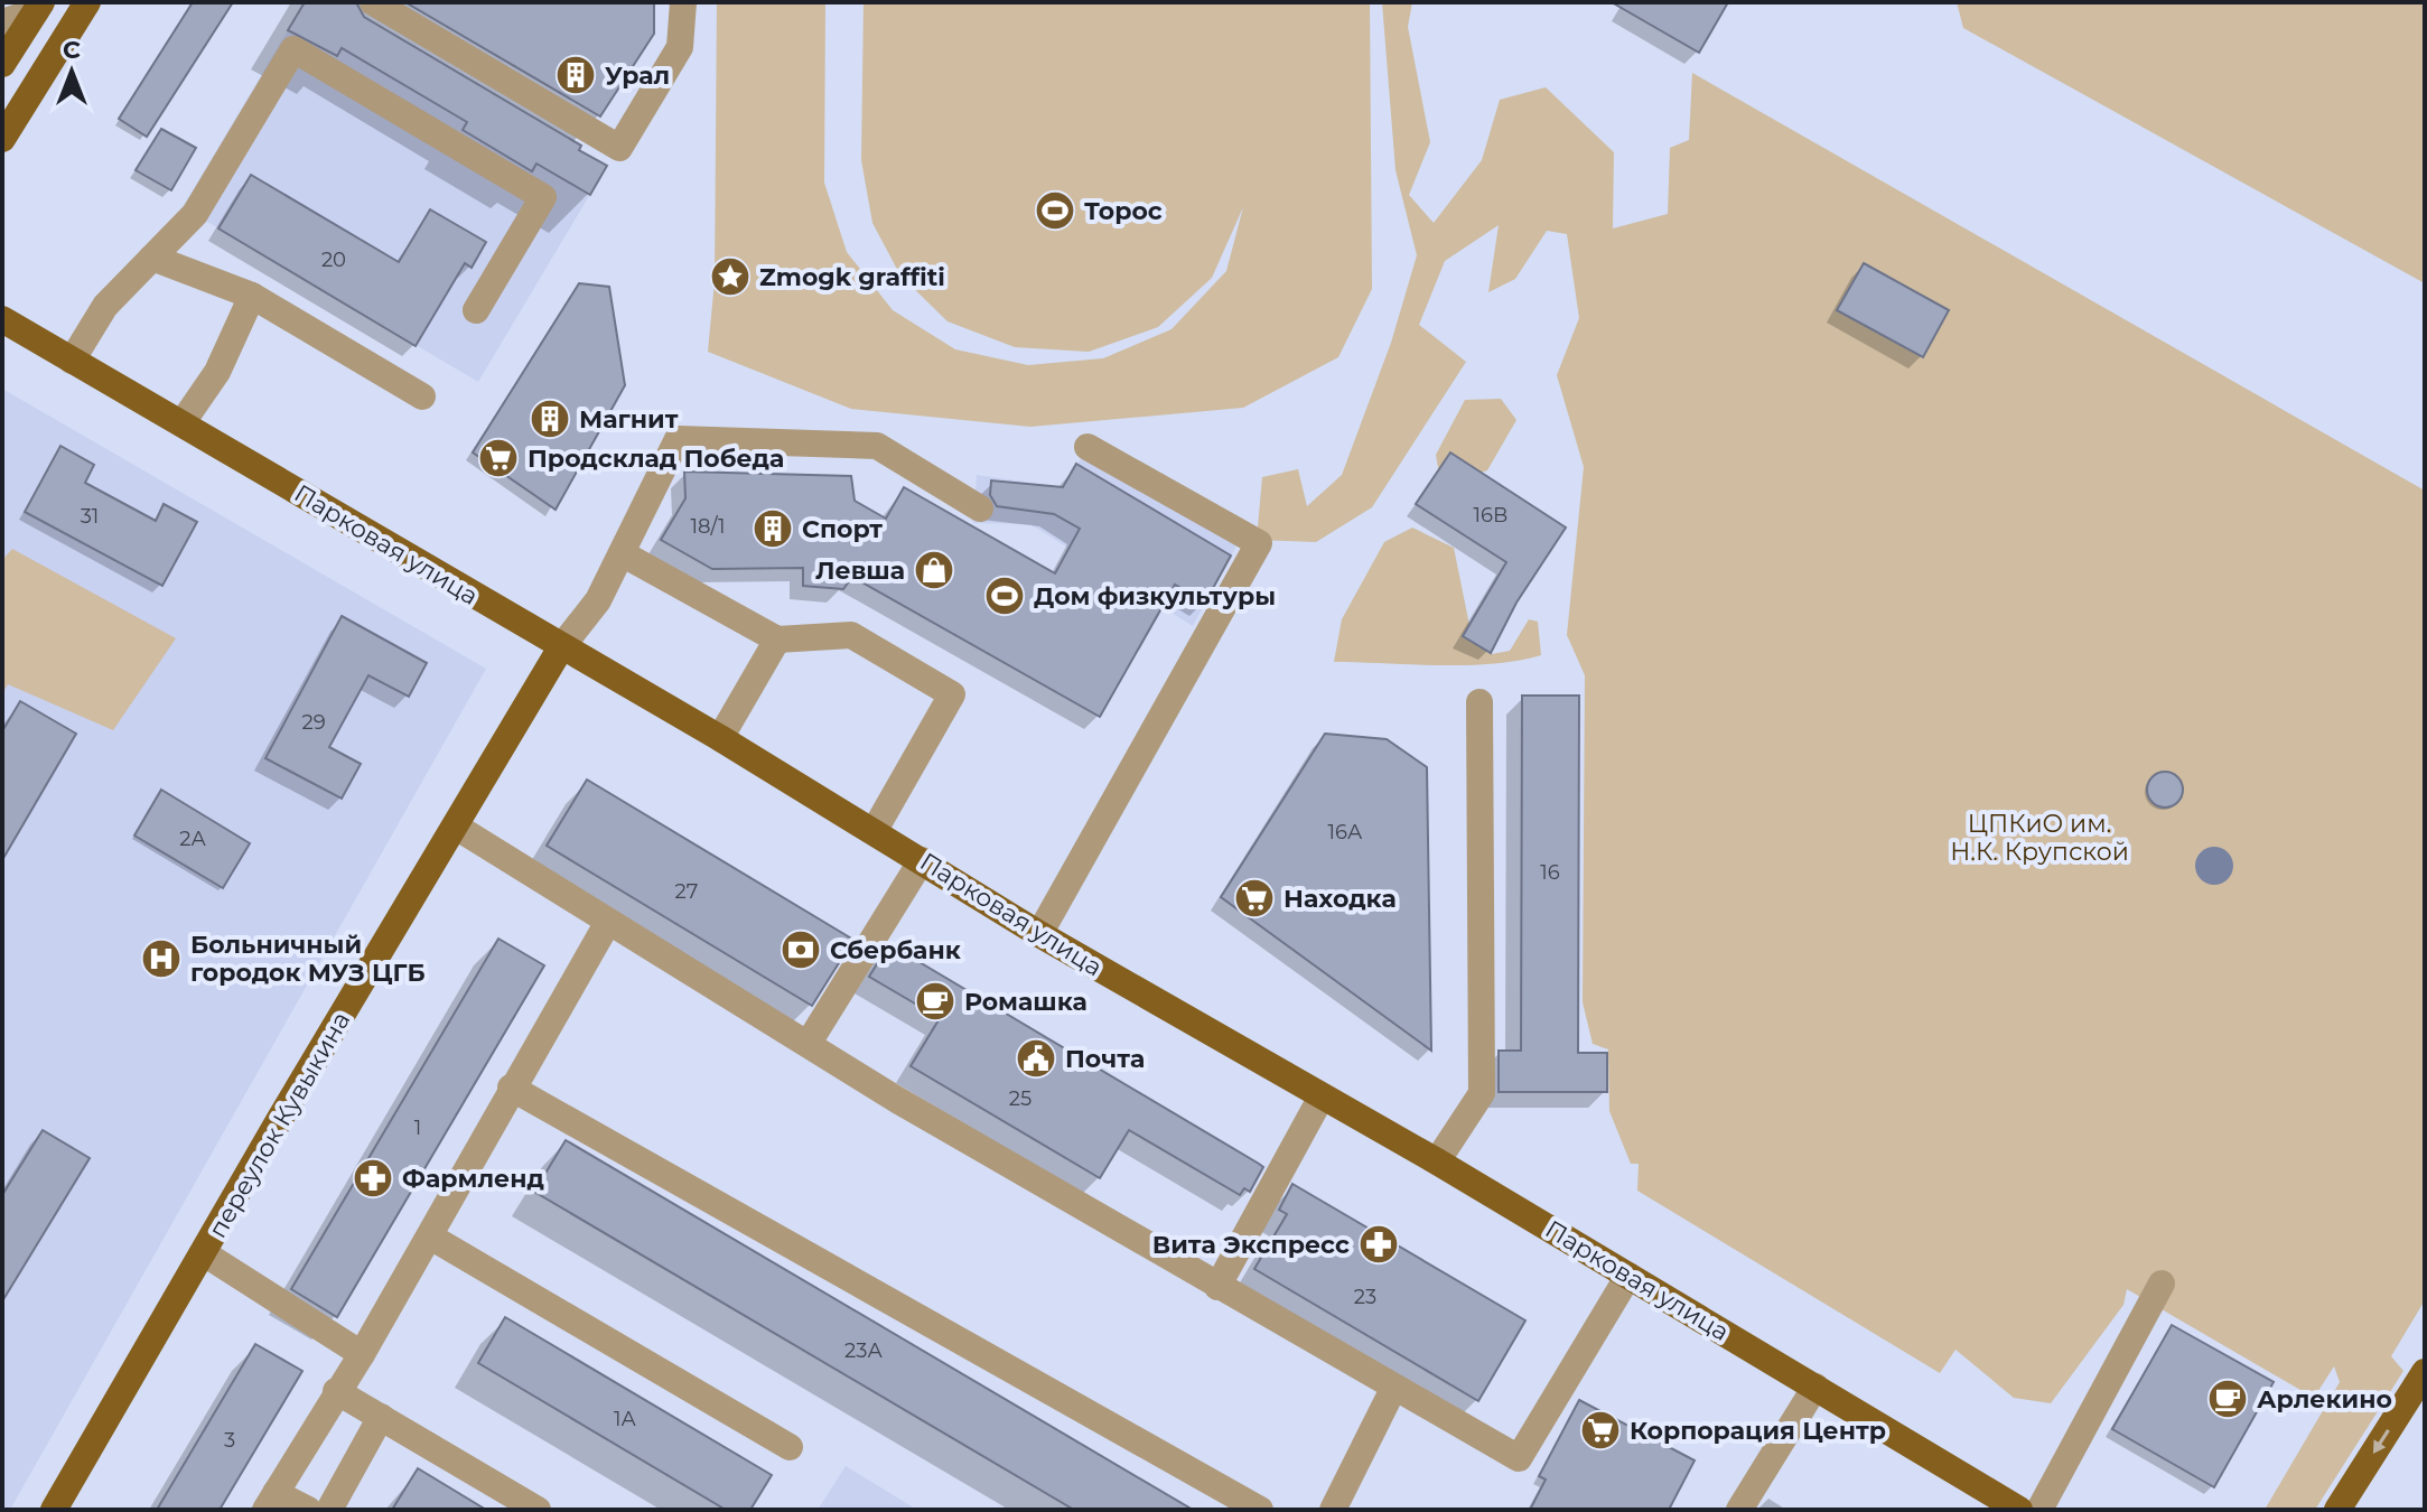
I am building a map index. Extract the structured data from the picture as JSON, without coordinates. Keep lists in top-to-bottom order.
{
  "streets": {
    "main road": ["Парковая улица", "переулок Кувыкина"]
  },
  "crossings": [
    ["Парковая улица", "переулок Кувыкина"]
  ],
  "parks": ["ЦПКиО им. Н.К. Крупской"],
  "places": {
    "building": ["Урал", "Магнит", "Спорт"],
    "sports": ["Торос", "Дом физкультуры"],
    "place": ["Zmogk graffiti"],
    "supermarket": ["Продсклад Победа", "Находка", "Корпорация Центр"],
    "shop": ["Левша"],
    "bank": ["Сбербанк"],
    "hospital": ["Больничный городок МУЗ ЦГБ"],
    "cafe": ["Ромашка", "Арлекино"],
    "public building": ["Почта"],
    "pharmacy": ["Фармленд", "Вита Экспресс"]
  },
  "house_numbers": [
    "20",
    "16В",
    "31",
    "18/1",
    "29",
    "16А",
    "2А",
    "16",
    "27",
    "25",
    "1",
    "23",
    "23А",
    "1А",
    "3"
  ],
  "north": "top"
}
